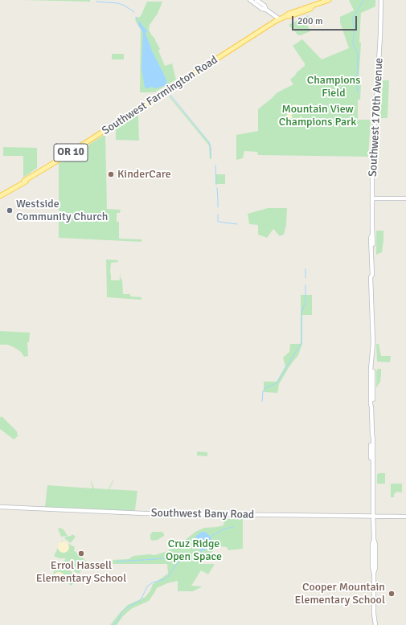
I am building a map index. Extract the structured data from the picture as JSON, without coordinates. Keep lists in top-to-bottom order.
{
  "streets": {
    "main road": [
      "Southwest Farmington Road",
      "Southwest 170th Avenue",
      "OR 10",
      "Southwest Bany Road"
    ]
  },
  "crossings": [
    ["Southwest 170th Avenue", "Southwest Bany Road"]
  ],
  "parks": ["Champions Field", "Mountain View Champions Park", "Cruz Ridge Open Space"],
  "places": [
    "KinderCare",
    "Westside Community Church",
    "Errol Hassell Elementary School",
    "Cooper Mountain Elementary School"
  ],
  "scale_bar": "200 m"
}
